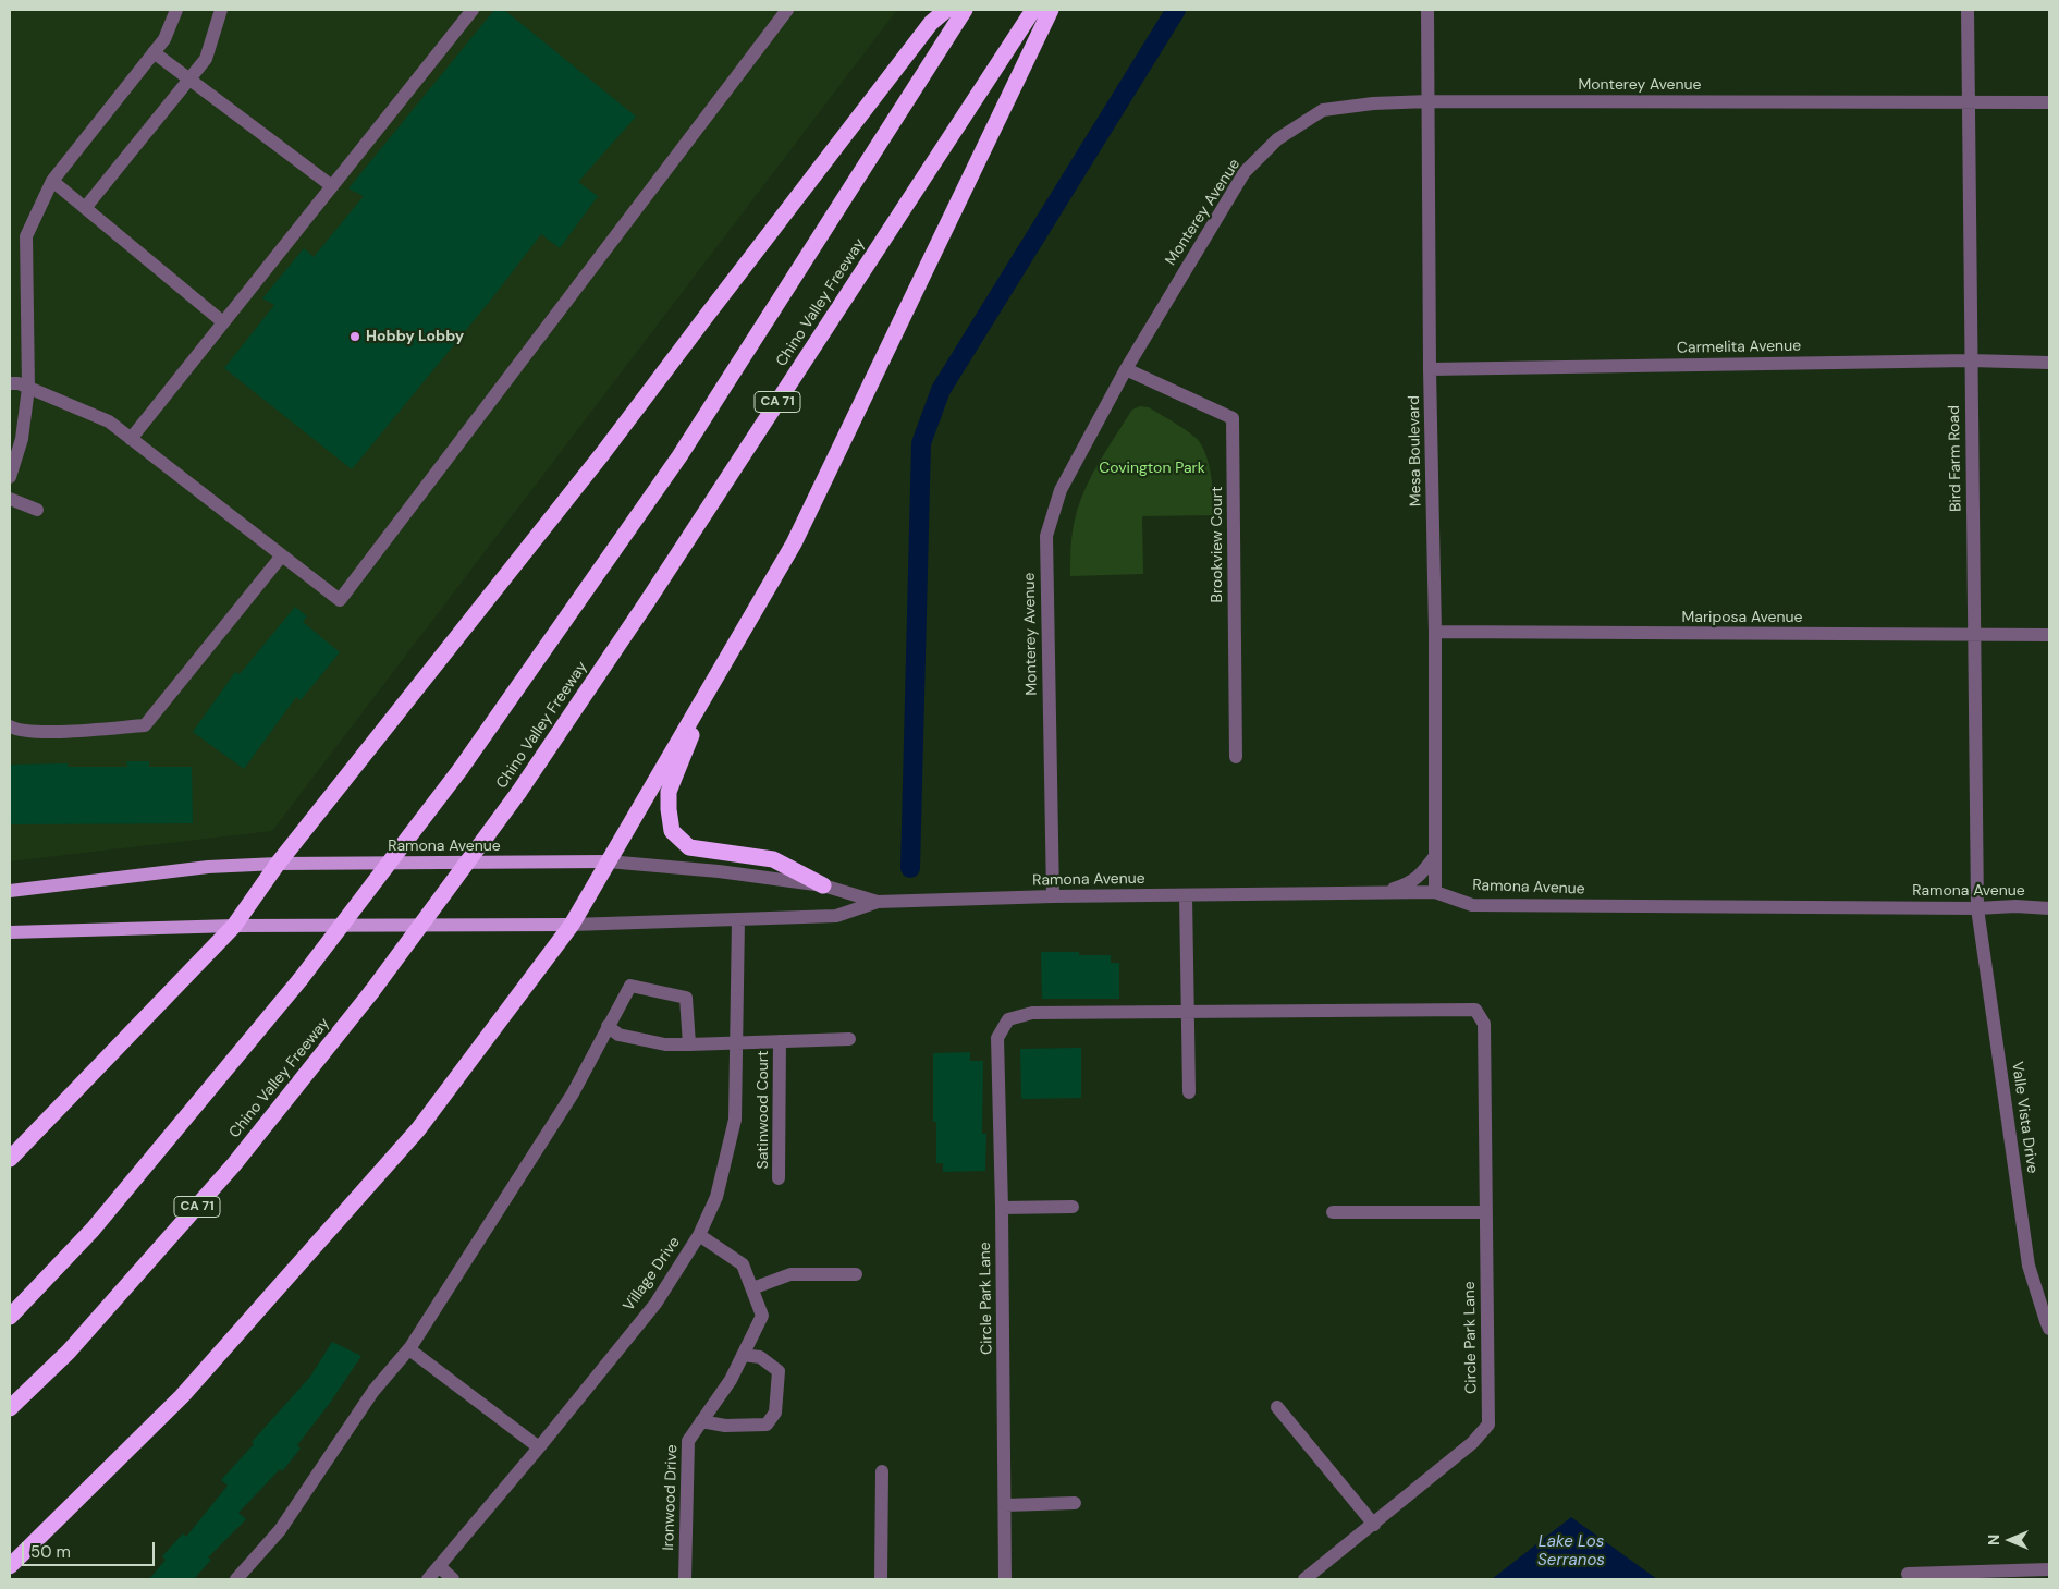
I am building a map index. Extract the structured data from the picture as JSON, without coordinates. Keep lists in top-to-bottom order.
{
  "streets": {
    "highway": ["Chino Valley Freeway", "CA 71"],
    "main road": ["Ramona Avenue"],
    "street": [
      "Monterey Avenue",
      "Carmelita Avenue",
      "Mesa Boulevard",
      "Bird Farm Road",
      "Brookview Court",
      "Mariposa Avenue",
      "Satinwood Court",
      "Valle Vista Drive",
      "Village Drive",
      "Circle Park Lane",
      "Ironwood Drive"
    ]
  },
  "crossings": [
    ["Monterey Avenue", "Mesa Boulevard"],
    ["Monterey Avenue", "Bird Farm Road"],
    ["Monterey Avenue", "Brookview Court"],
    ["Monterey Avenue", "Ramona Avenue"],
    ["Carmelita Avenue", "Mesa Boulevard"],
    ["Carmelita Avenue", "Bird Farm Road"],
    ["Mesa Boulevard", "Mariposa Avenue"],
    ["Mesa Boulevard", "Ramona Avenue"],
    ["Bird Farm Road", "Mariposa Avenue"],
    ["Bird Farm Road", "Ramona Avenue"],
    ["Bird Farm Road", "Valle Vista Drive"],
    ["Ramona Avenue", "Valle Vista Drive"],
    ["Ramona Avenue", "Village Drive"],
    ["Satinwood Court", "Village Drive"],
    ["Village Drive", "Ironwood Drive"]
  ],
  "water": ["Lake Los Serranos"],
  "parks": ["Covington Park"],
  "places": ["Hobby Lobby"],
  "scale_bar": "50 m",
  "north": "left"
}
